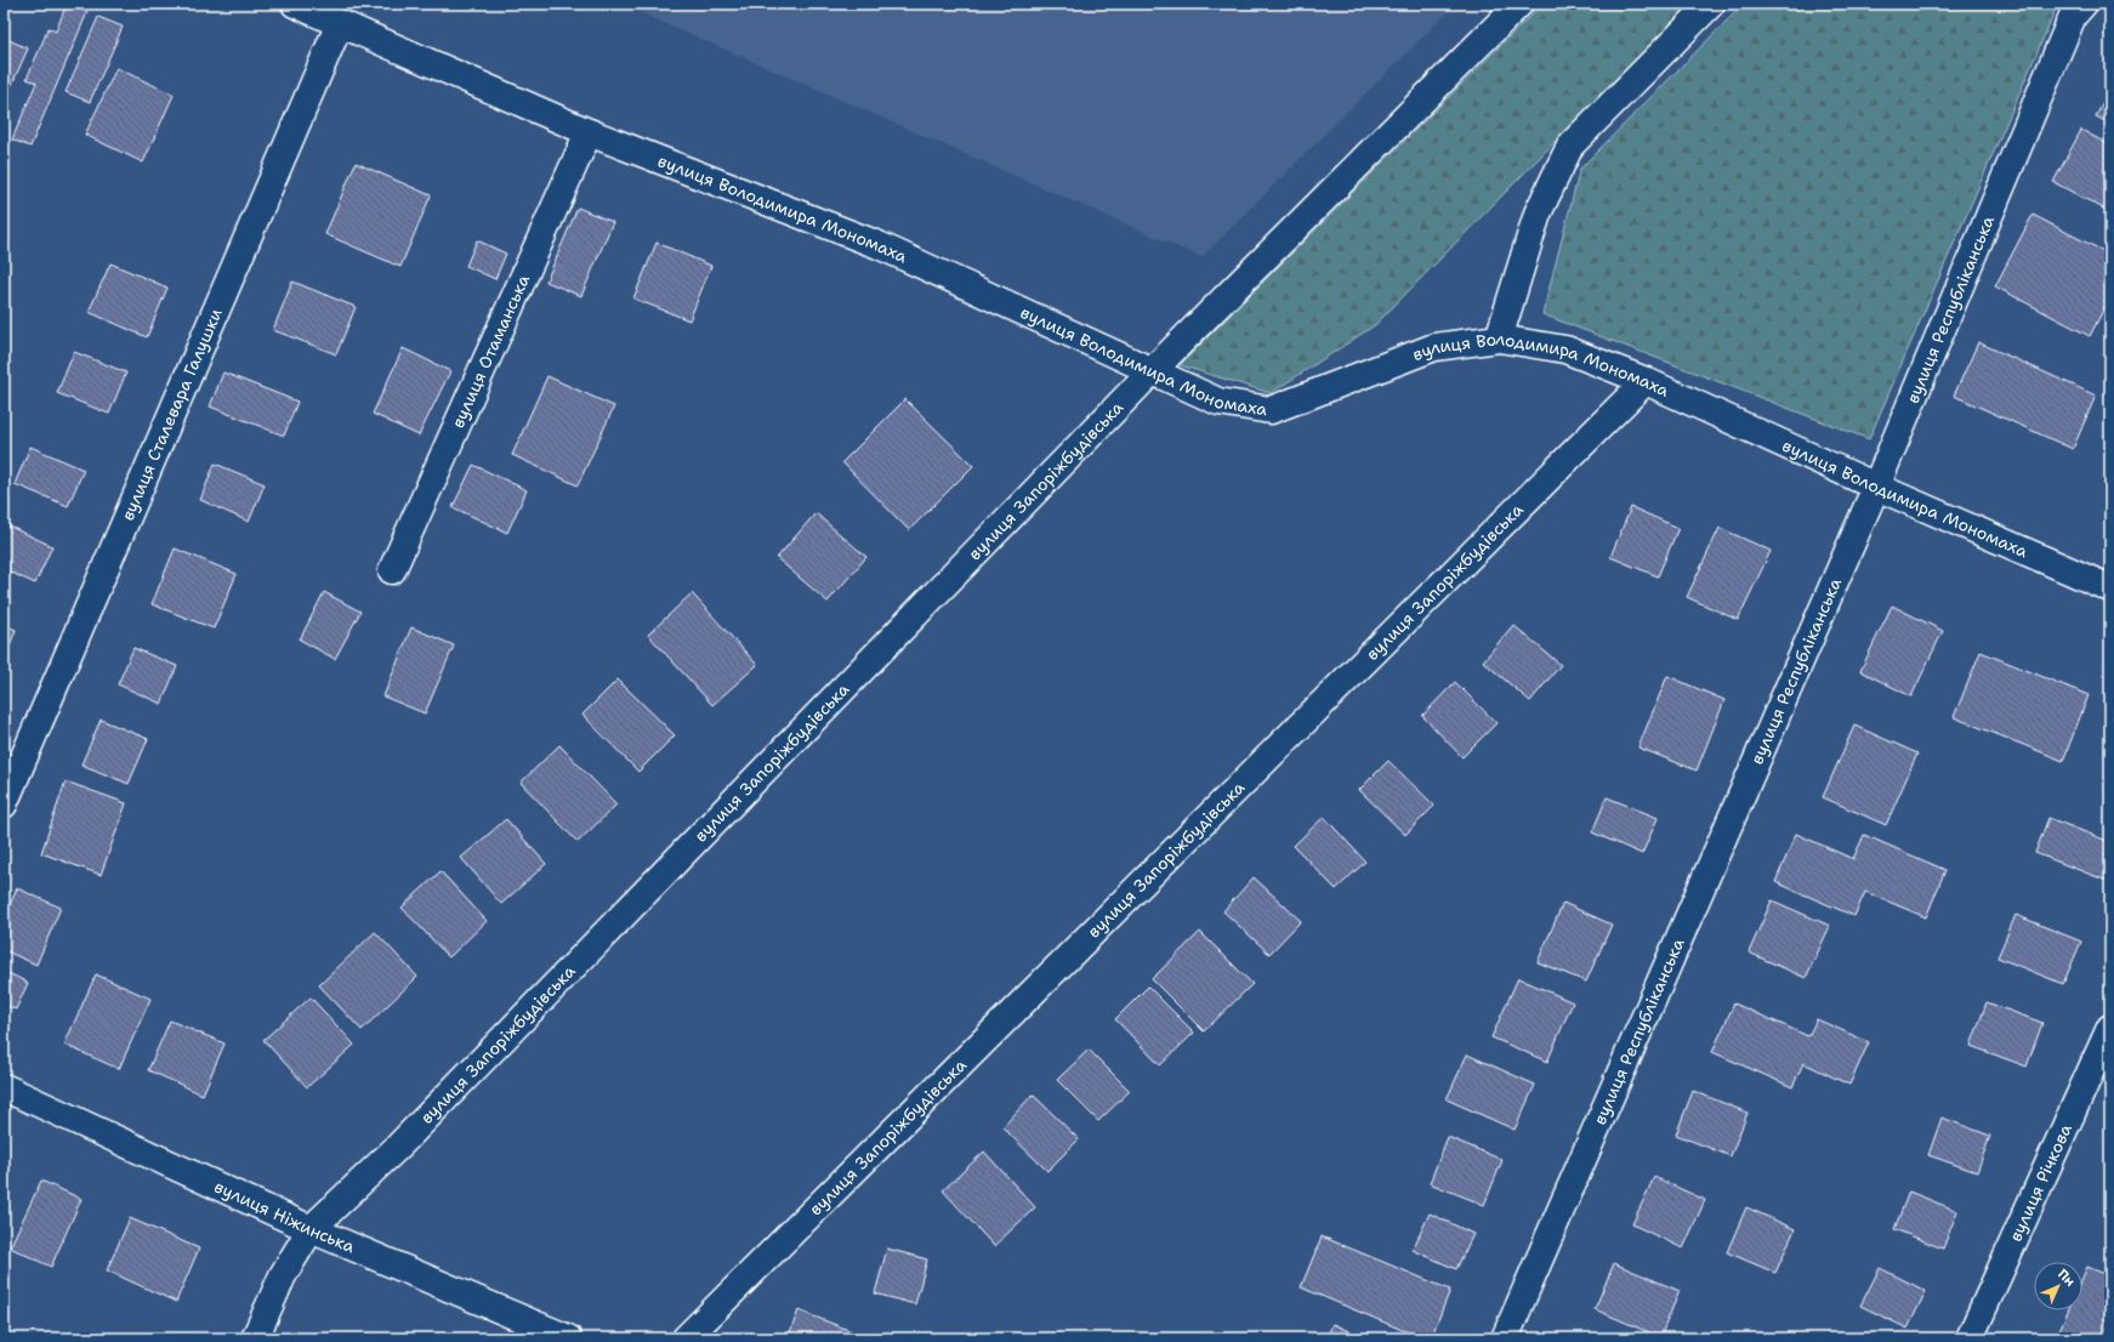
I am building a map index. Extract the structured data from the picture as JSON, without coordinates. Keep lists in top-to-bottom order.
{
  "streets": {
    "street": [
      "вулиця Володимира Мономаха",
      "вулиця Республіканська",
      "вулиця Отаманська",
      "вулиця Сталевара Галушки",
      "вулиця Запоріжбудівська",
      "вулиця Річкова",
      "вулиця Ніжинська"
    ]
  },
  "crossings": [
    ["вулиця Володимира Мономаха", "вулиця Республіканська"],
    ["вулиця Володимира Мономаха", "вулиця Отаманська"],
    ["вулиця Володимира Мономаха", "вулиця Сталевара Галушки"],
    ["вулиця Володимира Мономаха", "вулиця Запоріжбудівська"],
    ["вулиця Запоріжбудівська", "вулиця Ніжинська"]
  ],
  "north": "top right"
}
